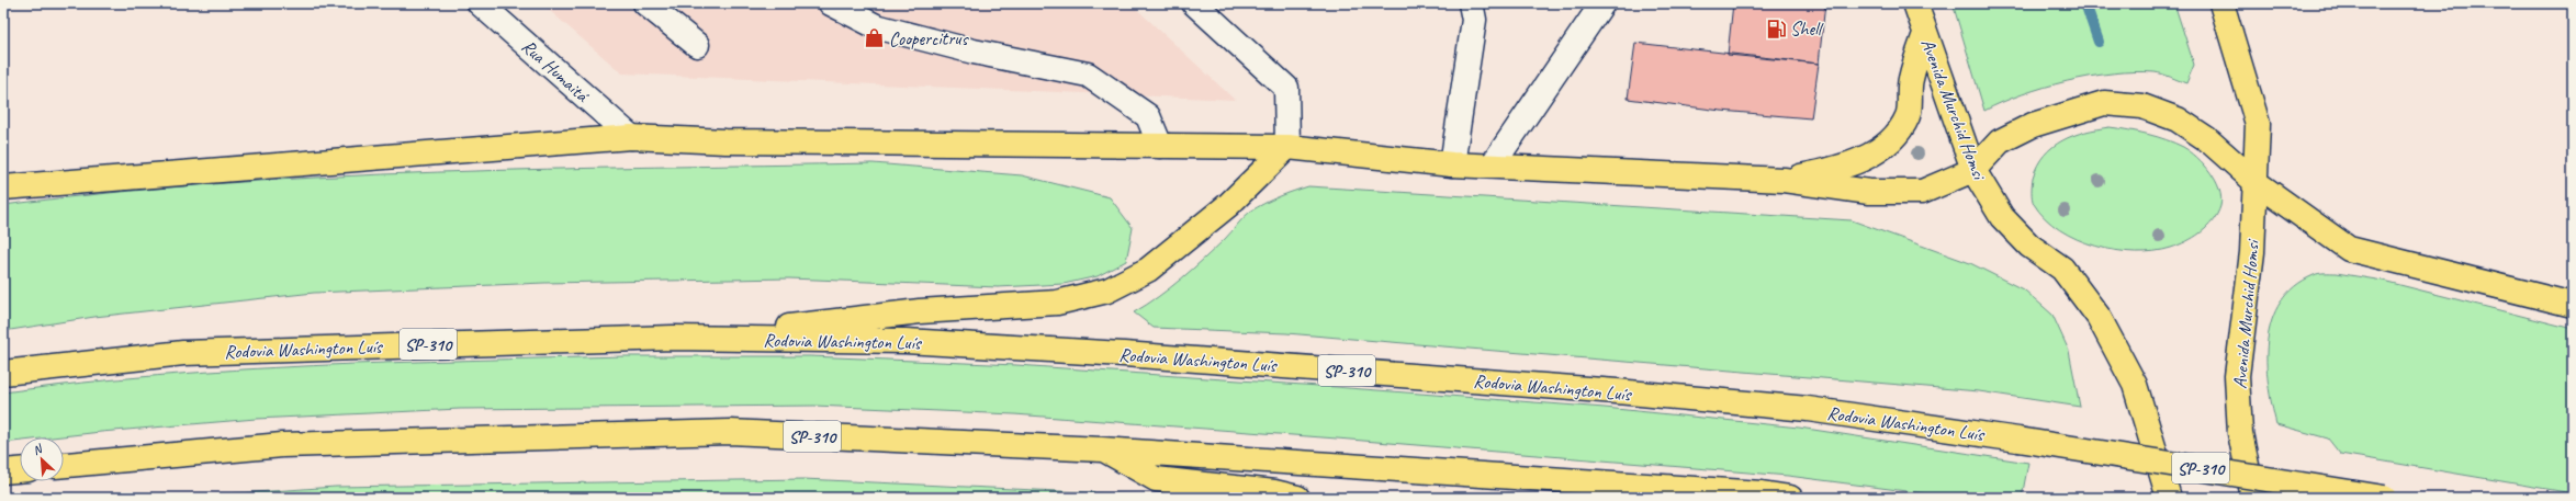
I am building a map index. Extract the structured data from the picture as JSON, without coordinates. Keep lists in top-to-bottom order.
{
  "streets": {
    "main road": ["Avenida Murchid Homsi", "Rodovia Washington Luís", "SP-310"],
    "street": ["Rua Humaitá"]
  },
  "places": {
    "fuel station": ["Shell"],
    "shop": ["Coopercitrus"]
  },
  "north": "top left"
}
